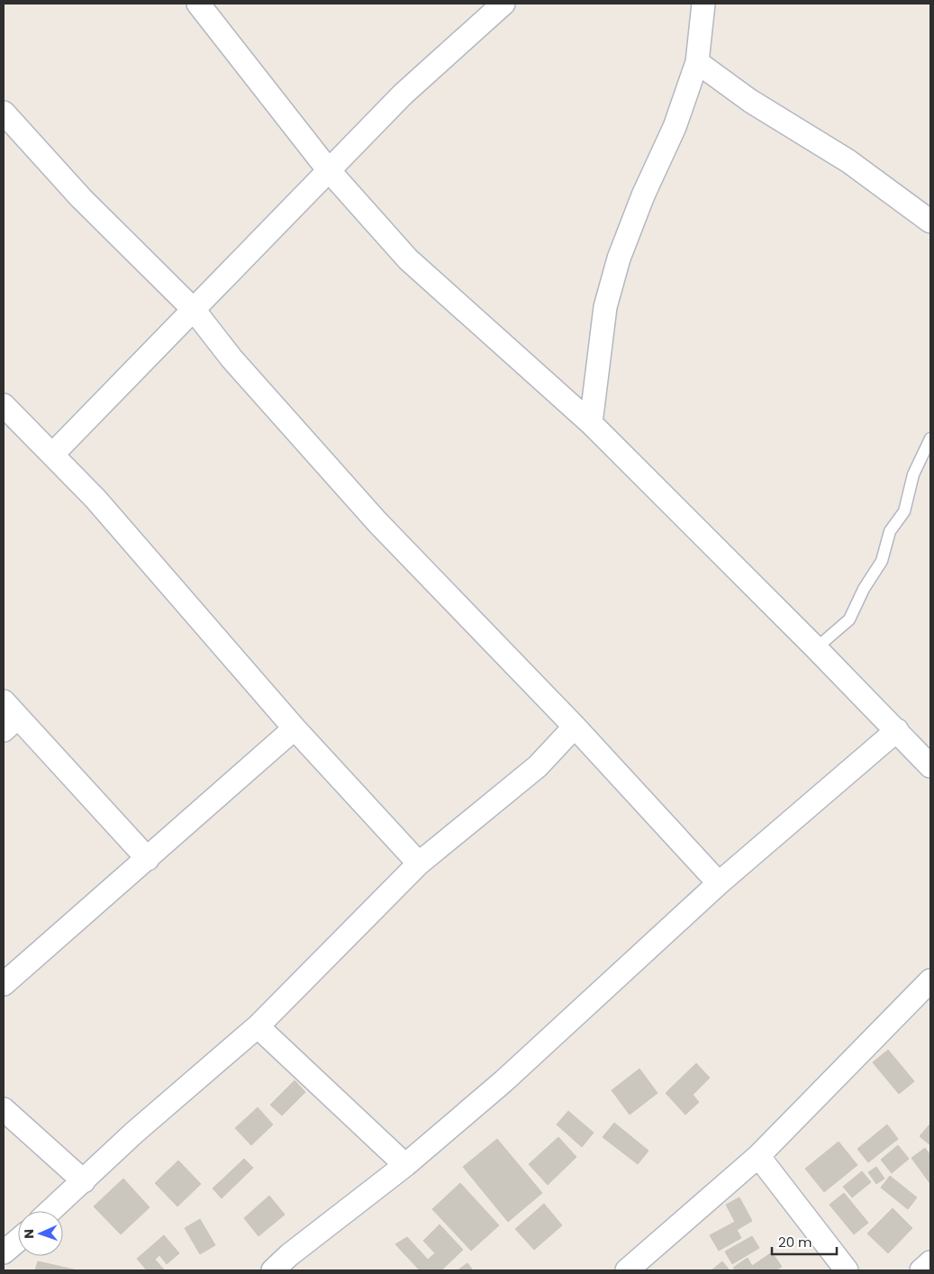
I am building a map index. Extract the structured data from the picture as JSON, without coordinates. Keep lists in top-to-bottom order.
{
  "scale_bar": "20 m",
  "north": "left"
}
